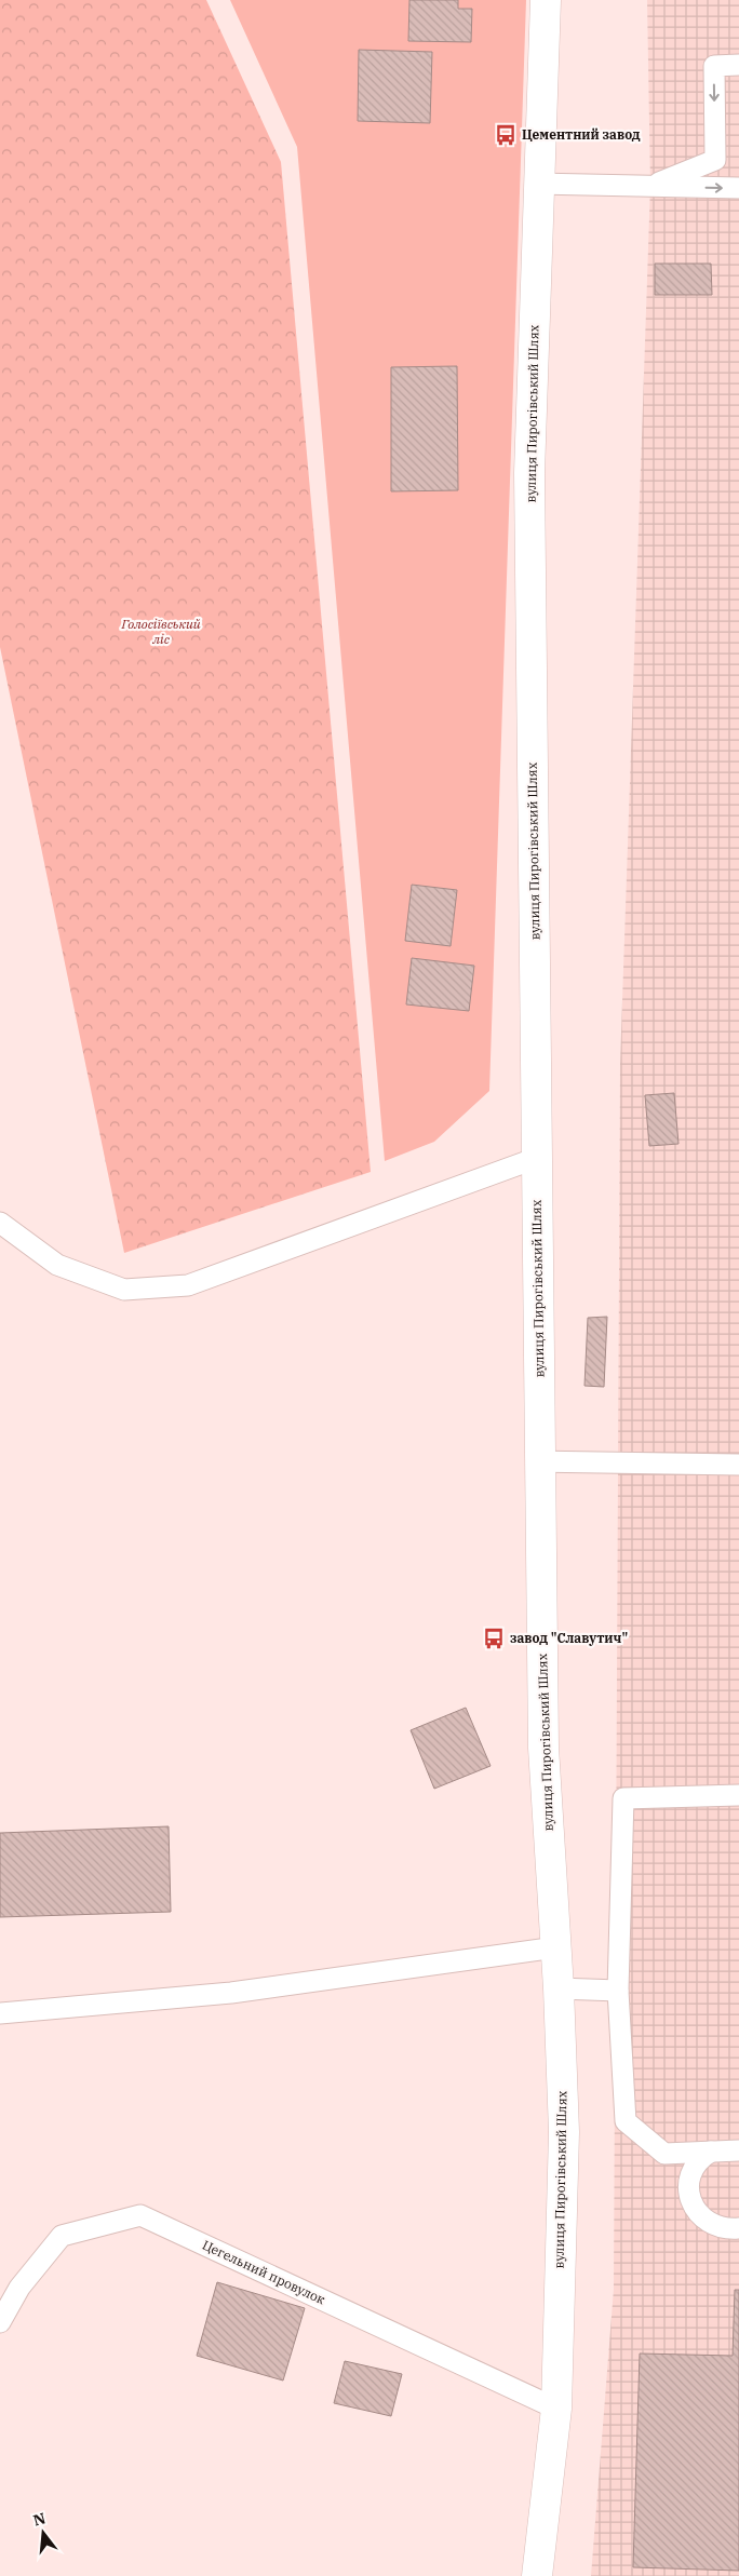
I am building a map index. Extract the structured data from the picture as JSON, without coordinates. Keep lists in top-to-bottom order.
{
  "streets": {
    "street": ["вулиця Пирогівський Шлях"],
    "lane": ["Цегельний провулок"]
  },
  "crossings": [
    ["вулиця Пирогівський Шлях", "Цегельний провулок"]
  ],
  "parks": ["Голосіївський ліс"],
  "places": {
    "bus stop": ["Цементний завод", "завод \"Славутич\""]
  },
  "north": "top"
}
